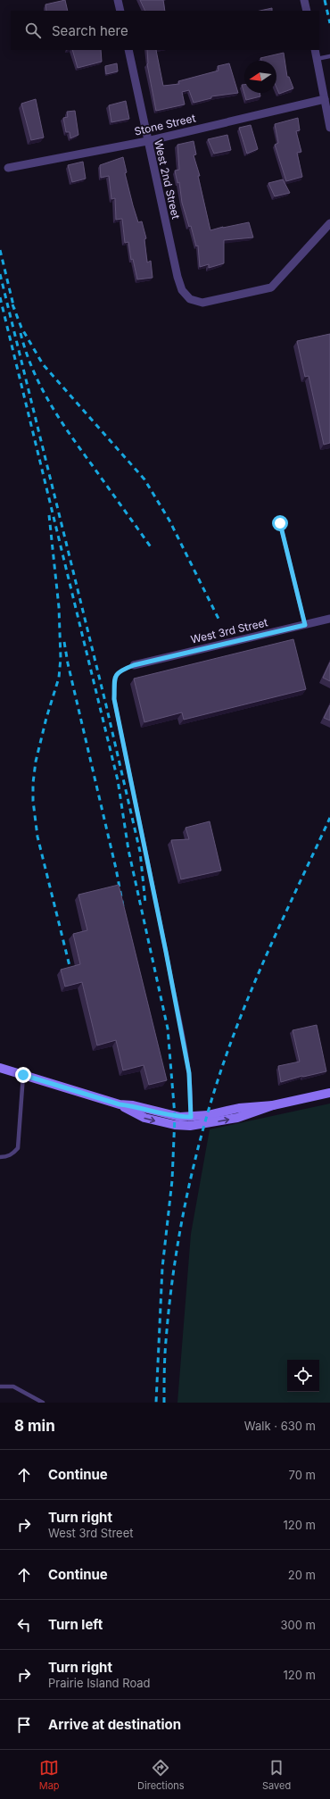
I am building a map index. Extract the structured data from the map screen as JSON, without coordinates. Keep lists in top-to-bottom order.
{
  "streets": {
    "street": ["Stone Street", "West 2nd Street", "West 3rd Street"]
  },
  "crossings": [
    ["Stone Street", "West 2nd Street"]
  ],
  "north": "left",
  "page": {
    "search": "Search here",
    "heading": ["8 min", "Walk · 630 m"],
    "list": [
      ["Continue", "70 m"],
      ["Turn right", "West 3rd Street", "120 m"],
      ["Continue", "20 m"],
      ["Turn left", "300 m"],
      ["Turn right", "Prairie Island Road", "120 m"],
      "Arrive at destination"
    ],
    "nav": ["Map", "Directions", "Saved"]
  }
}
